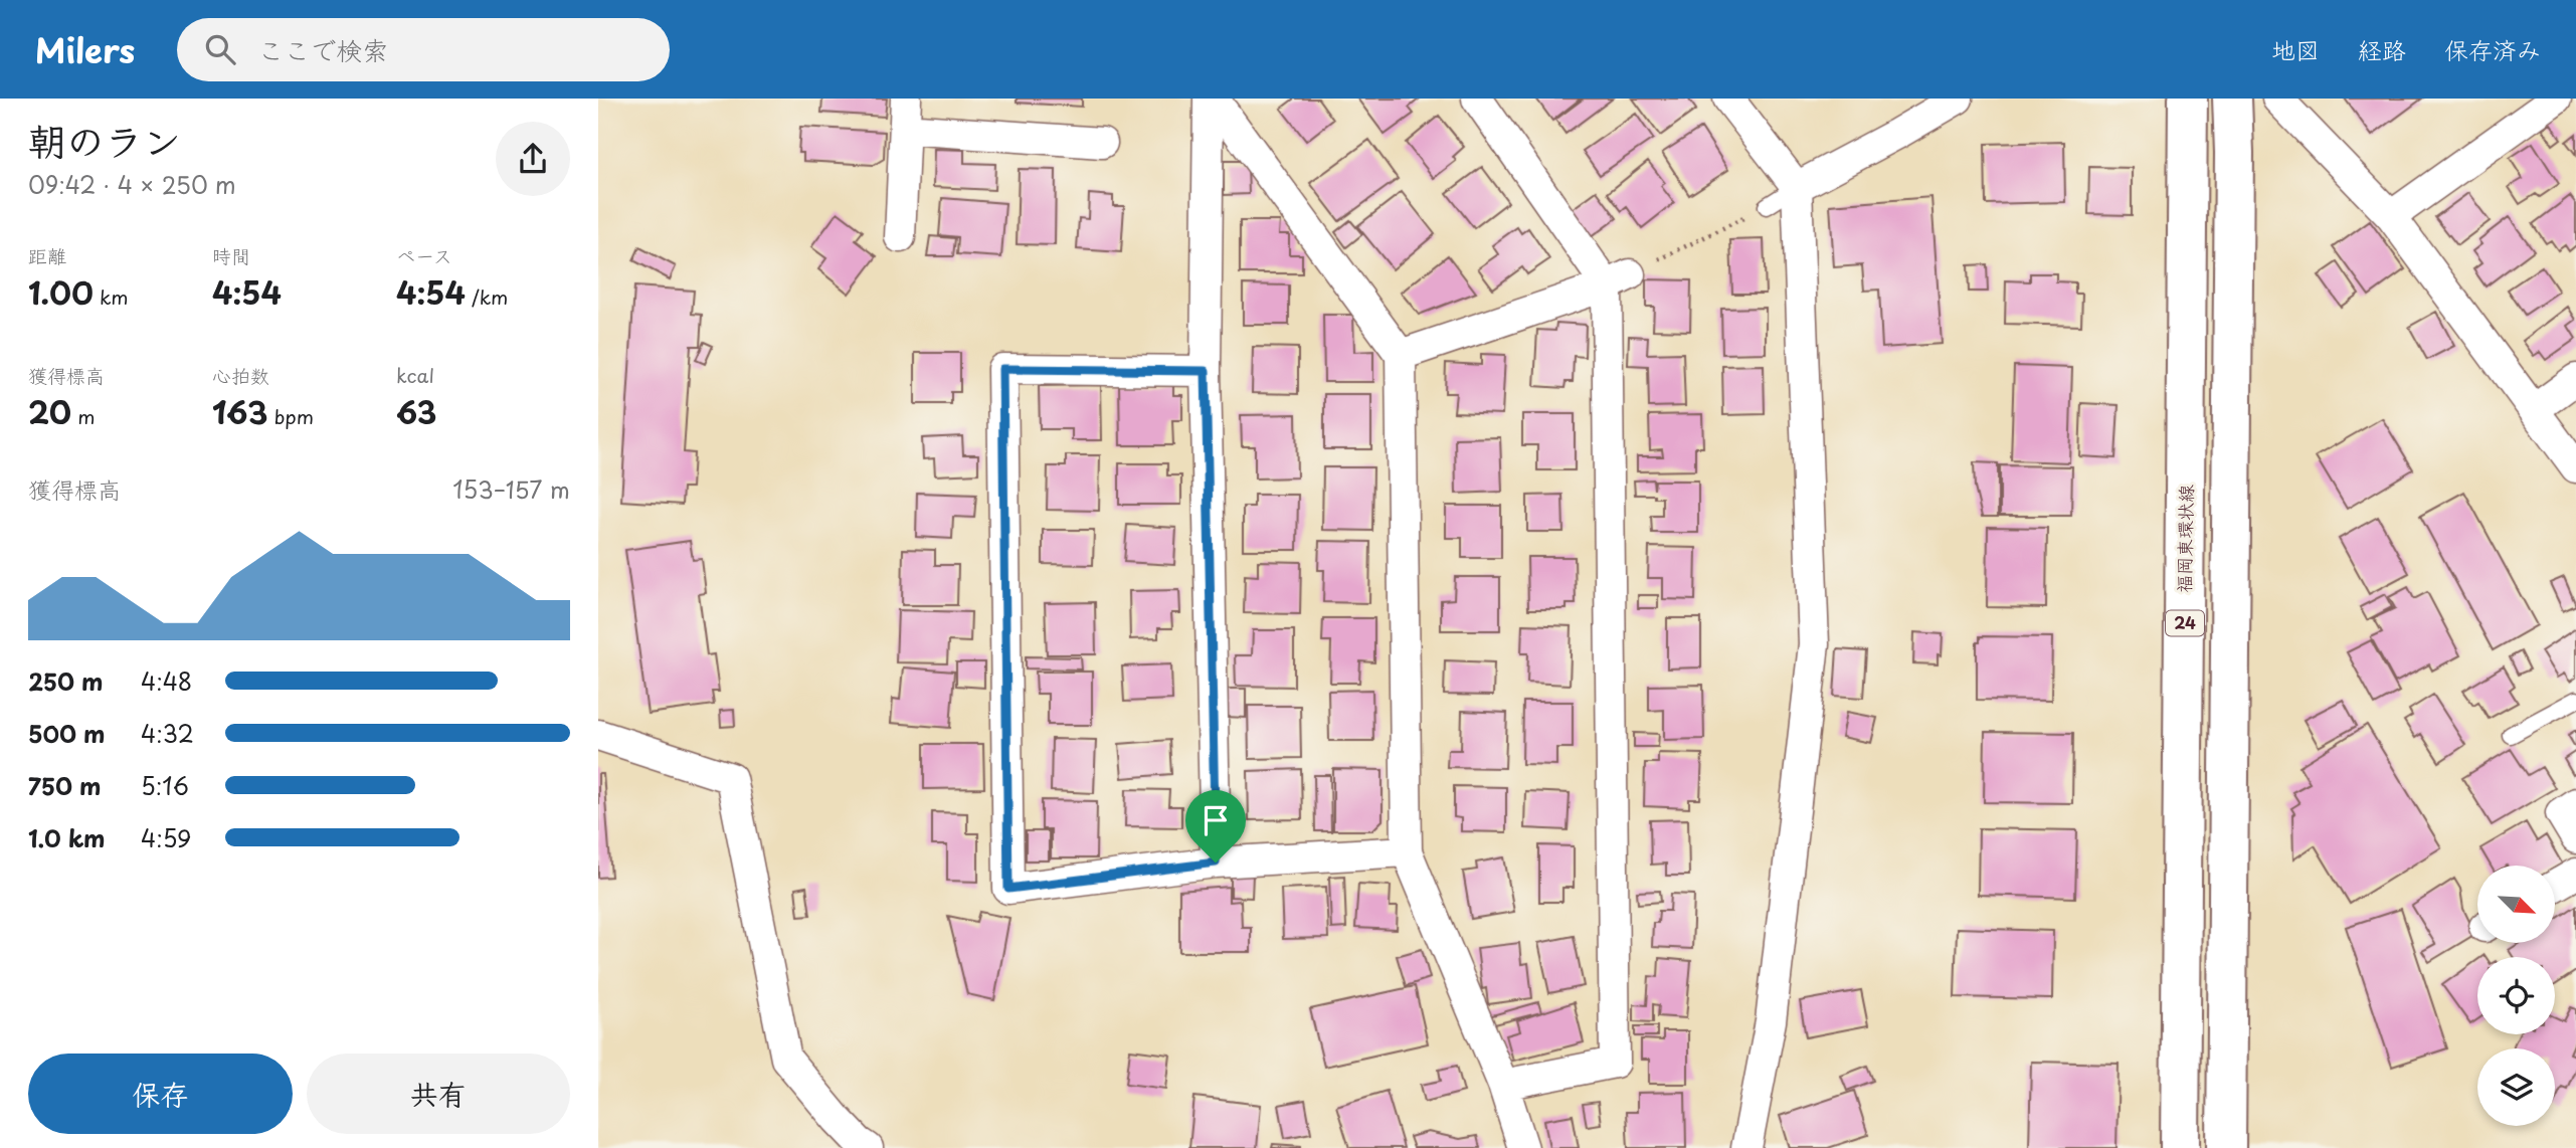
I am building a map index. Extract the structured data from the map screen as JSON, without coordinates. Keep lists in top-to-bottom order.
{
  "streets": {
    "main road": ["福岡東環状線", "24"]
  },
  "north": "bottom right",
  "page": {
    "header": "Milers",
    "search": "ここで検索",
    "nav": ["地図", "経路", "保存済み"],
    "heading": ["朝のラン", "09:42 · 4 × 250 m"],
    "stats": [
      ["距離", "1.00 km"],
      ["時間", "4:54"],
      ["ペース", "4:54 /km"],
      ["獲得標高", "20 m"],
      ["心拍数", "163 bpm"],
      ["kcal", "63"]
    ],
    "chart": ["獲得標高", "153–157 m"],
    "list": [
      {
        "name": "250 m",
        "note": "4:48"
      },
      {
        "name": "500 m",
        "note": "4:32"
      },
      {
        "name": "750 m",
        "note": "5:16"
      },
      {
        "name": "1.0 km",
        "note": "4:59"
      }
    ],
    "buttons": ["保存", "共有"]
  }
}
